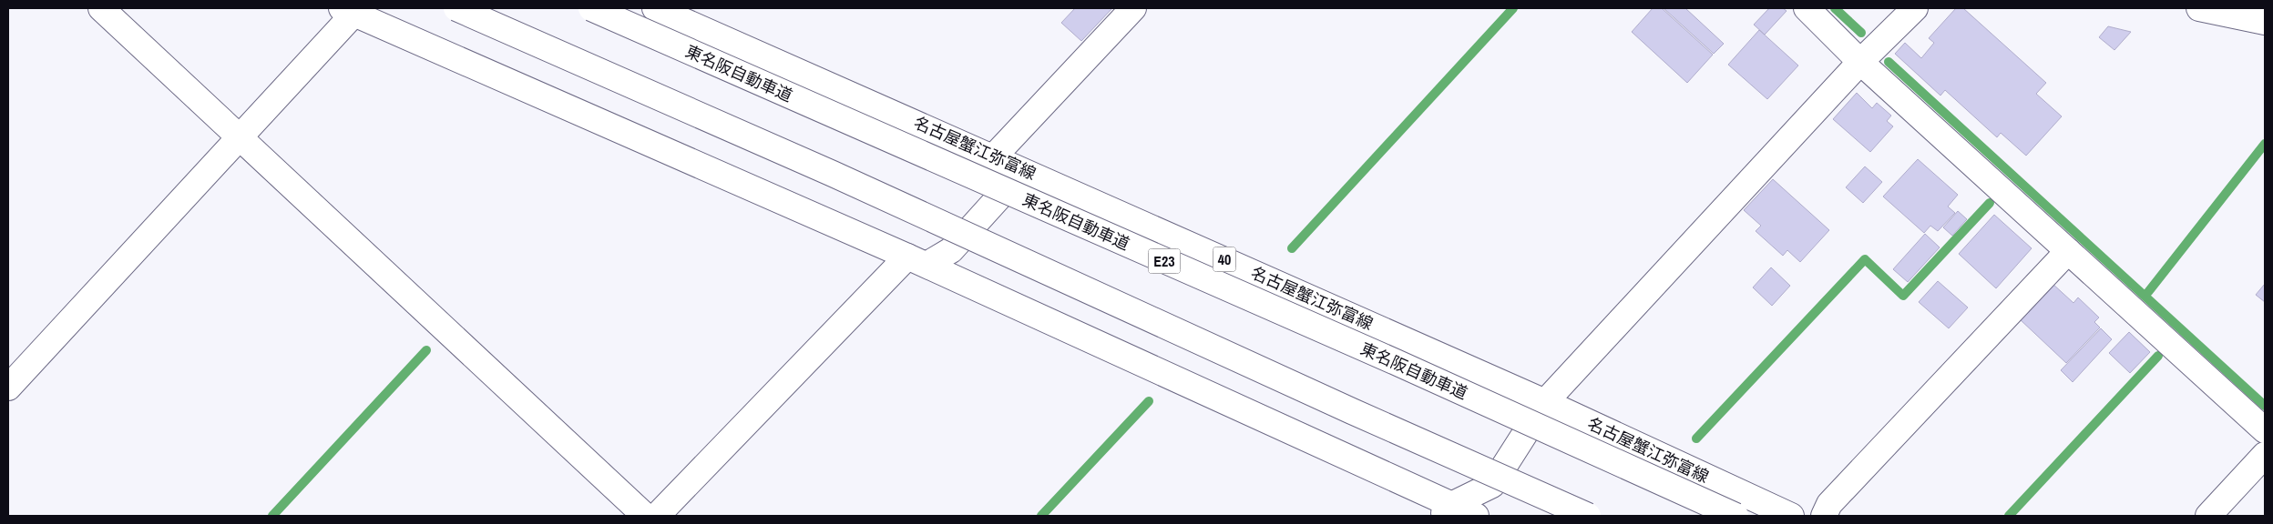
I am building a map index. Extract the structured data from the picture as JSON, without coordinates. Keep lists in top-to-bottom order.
{
  "streets": {
    "main road": [
      "東名阪自動車道",
      "名古屋蟹江弥富線",
      "40",
      "E23"
    ]
  }
}
